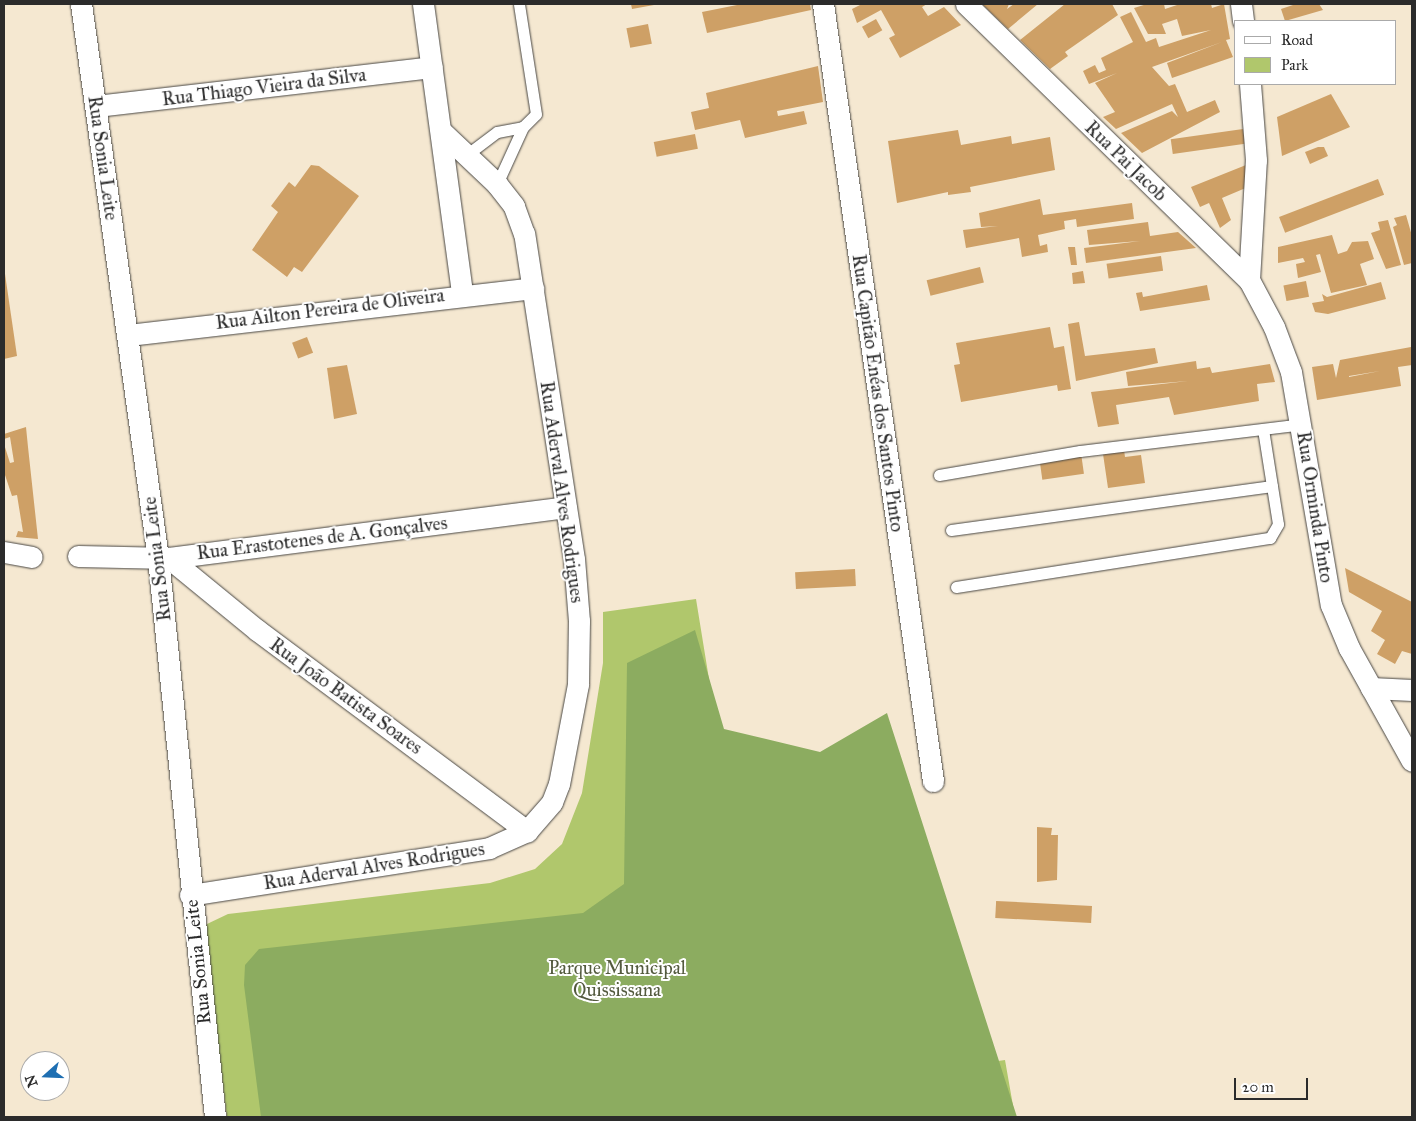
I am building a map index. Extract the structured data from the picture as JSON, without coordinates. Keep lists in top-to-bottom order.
{
  "streets": {
    "street": [
      "Rua Thiago Vieira da Silva",
      "Rua Sonia Leite",
      "Rua Pai Jacob",
      "Rua Ailton Pereira de Oliveira",
      "Rua Capitão Enéas dos Santos Pinto",
      "Rua Aderval Alves Rodrigues",
      "Rua Orminda Pinto",
      "Rua Erastotenes de A. Gonçalves",
      "Rua João Batista Soares"
    ]
  },
  "crossings": [
    ["Rua Thiago Vieira da Silva", "Rua Sonia Leite"],
    ["Rua Sonia Leite", "Rua Ailton Pereira de Oliveira"],
    ["Rua Sonia Leite", "Rua Aderval Alves Rodrigues"],
    ["Rua Sonia Leite", "Rua Erastotenes de A. Gonçalves"],
    ["Rua Sonia Leite", "Rua João Batista Soares"],
    ["Rua Pai Jacob", "Rua Orminda Pinto"],
    ["Rua Ailton Pereira de Oliveira", "Rua Aderval Alves Rodrigues"],
    ["Rua Aderval Alves Rodrigues", "Rua Erastotenes de A. Gonçalves"],
    ["Rua Aderval Alves Rodrigues", "Rua João Batista Soares"],
    ["Rua Erastotenes de A. Gonçalves", "Rua João Batista Soares"]
  ],
  "parks": ["Parque Municipal Quississana"],
  "legend": ["Road", "Park"],
  "scale_bar": "20 m",
  "north": "left"
}
